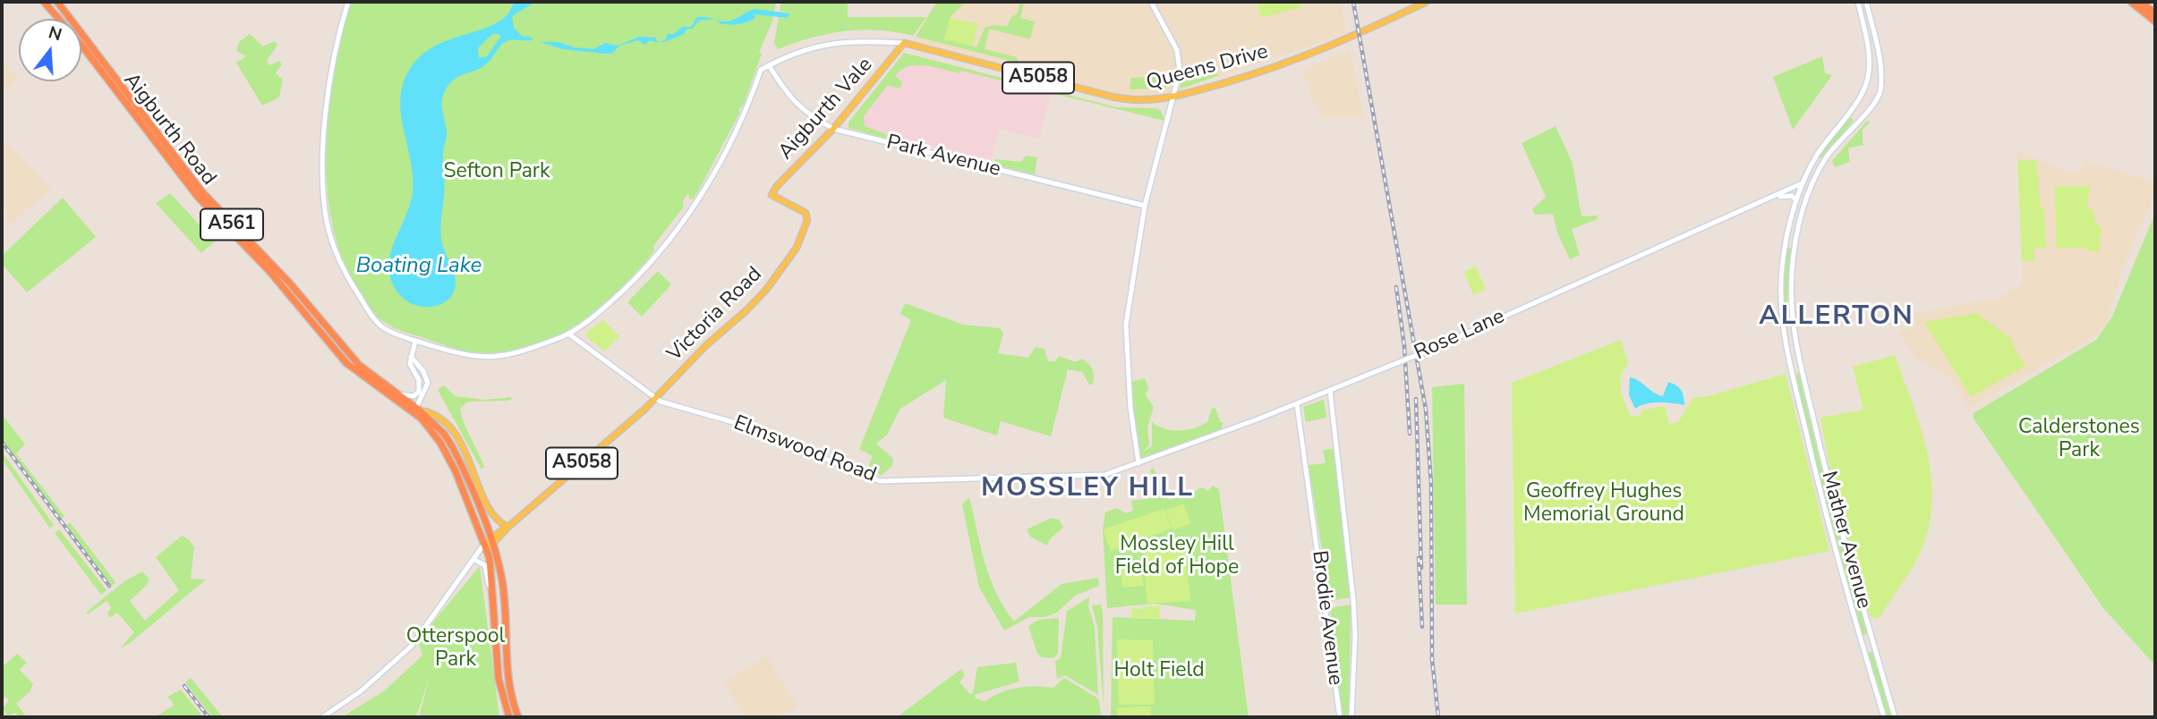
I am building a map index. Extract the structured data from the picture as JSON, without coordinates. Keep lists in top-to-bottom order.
{
  "streets": {
    "highway": ["Aigburth Road", "A561"],
    "main road": [
      "Queens Drive",
      "A5058",
      "Aigburth Vale",
      "Victoria Road"
    ],
    "street": [
      "Park Avenue",
      "Rose Lane",
      "Elmswood Road",
      "Mather Avenue",
      "Brodie Avenue"
    ]
  },
  "crossings": [
    ["Queens Drive", "Aigburth Vale"],
    ["Queens Drive", "Park Avenue"],
    ["A5058", "Aigburth Road"],
    ["A5058", "Victoria Road"],
    ["A5058", "Elmswood Road"],
    ["Aigburth Vale", "Park Avenue"],
    ["Aigburth Vale", "Victoria Road"],
    ["Victoria Road", "Elmswood Road"],
    ["Rose Lane", "Elmswood Road"],
    ["Rose Lane", "Mather Avenue"],
    ["Rose Lane", "Brodie Avenue"]
  ],
  "districts": ["ALLERTON", "MOSSLEY HILL"],
  "water": ["Boating Lake"],
  "parks": [
    "Sefton Park",
    "Calderstones Park",
    "Geoffrey Hughes Memorial Ground",
    "Mossley Hill Field of Hope",
    "Otterspool Park",
    "Holt Field"
  ],
  "north": "top"
}
